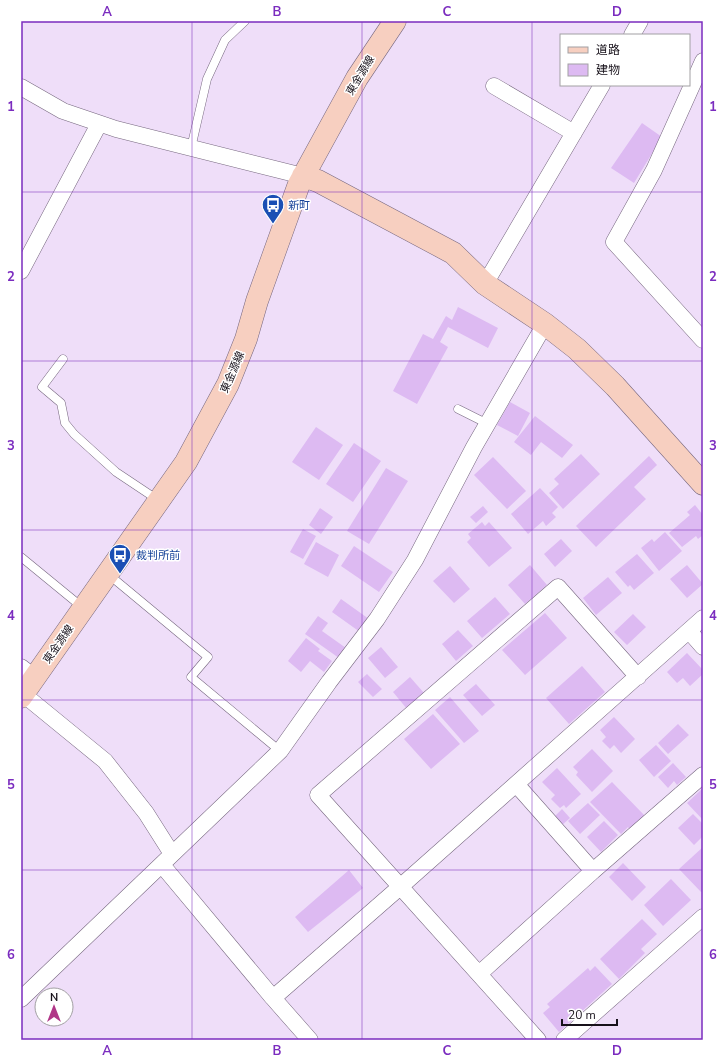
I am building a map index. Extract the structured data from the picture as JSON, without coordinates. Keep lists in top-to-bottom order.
{
  "streets": {
    "main road": ["東金源線"]
  },
  "places": {
    "bus stop": ["新町", "裁判所前"]
  },
  "legend": ["道路", "建物"],
  "scale_bar": "20 m",
  "north": "top",
  "grid": {
    "columns": [
      "A",
      "B",
      "C",
      "D"
    ],
    "rows": [
      "1",
      "2",
      "3",
      "4",
      "5",
      "6"
    ]
  }
}
